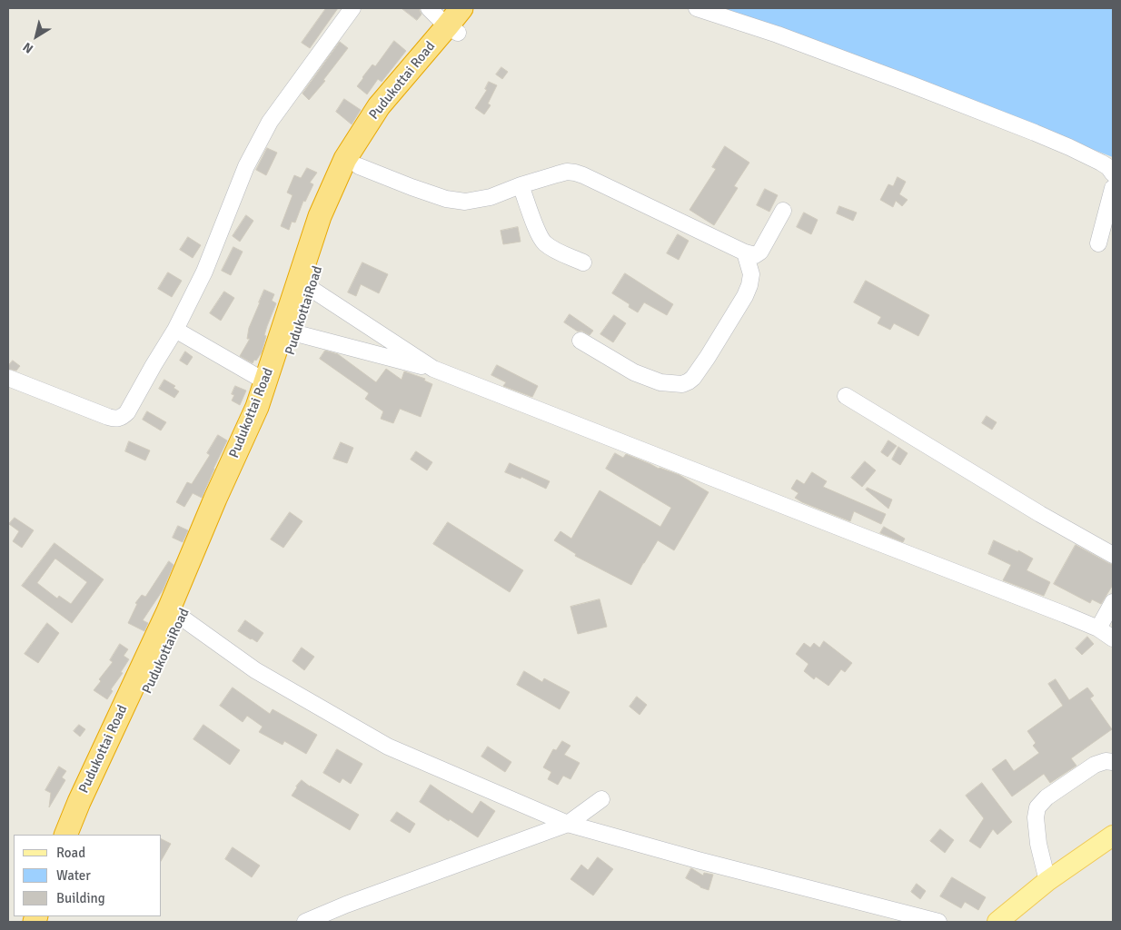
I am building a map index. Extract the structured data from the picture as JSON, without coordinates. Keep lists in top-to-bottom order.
{
  "streets": {
    "highway": ["Pudukottai Road", "PudukottaiRoad"]
  },
  "crossings": [
    ["Pudukottai Road", "PudukottaiRoad"]
  ],
  "legend": ["Road", "Water", "Building"],
  "north": "bottom left"
}
